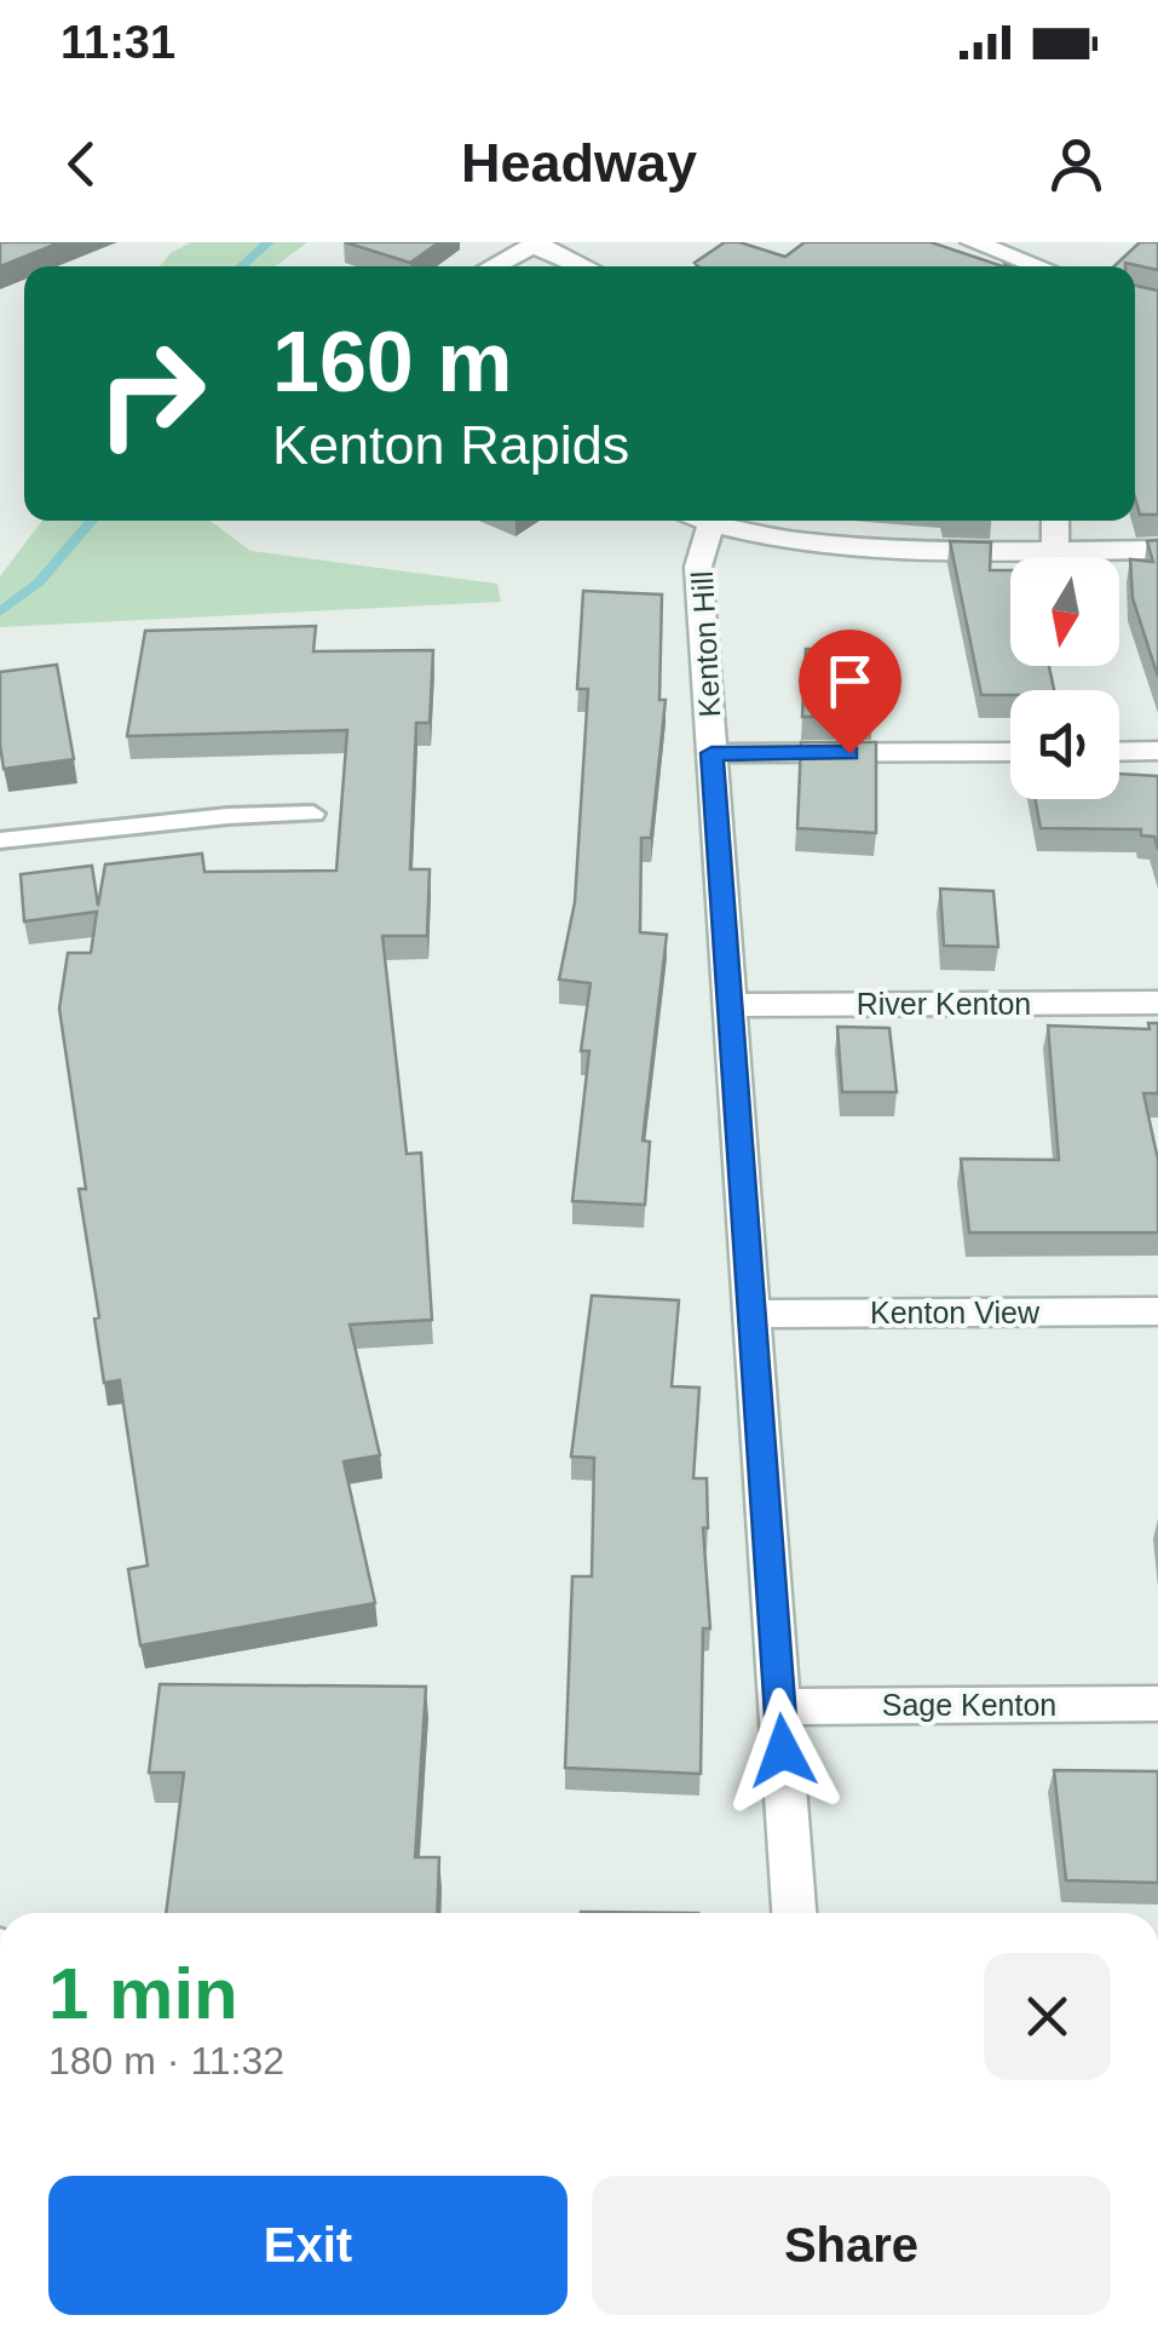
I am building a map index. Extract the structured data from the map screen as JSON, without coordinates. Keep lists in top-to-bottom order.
{
  "streets": {
    "street": [
      "Kenton Hill",
      "River Kenton",
      "Kenton View",
      "Sage Kenton"
    ]
  },
  "crossings": [
    ["Kenton Hill", "River Kenton"],
    ["Kenton Hill", "Kenton View"],
    ["Kenton Hill", "Sage Kenton"]
  ],
  "north": "bottom",
  "page": {
    "status": "11:31",
    "header": "Headway",
    "turn": ["160 m", "Kenton Rapids"],
    "heading": ["1 min", "180 m · 11:32"],
    "buttons": ["Exit", "Share"]
  }
}
